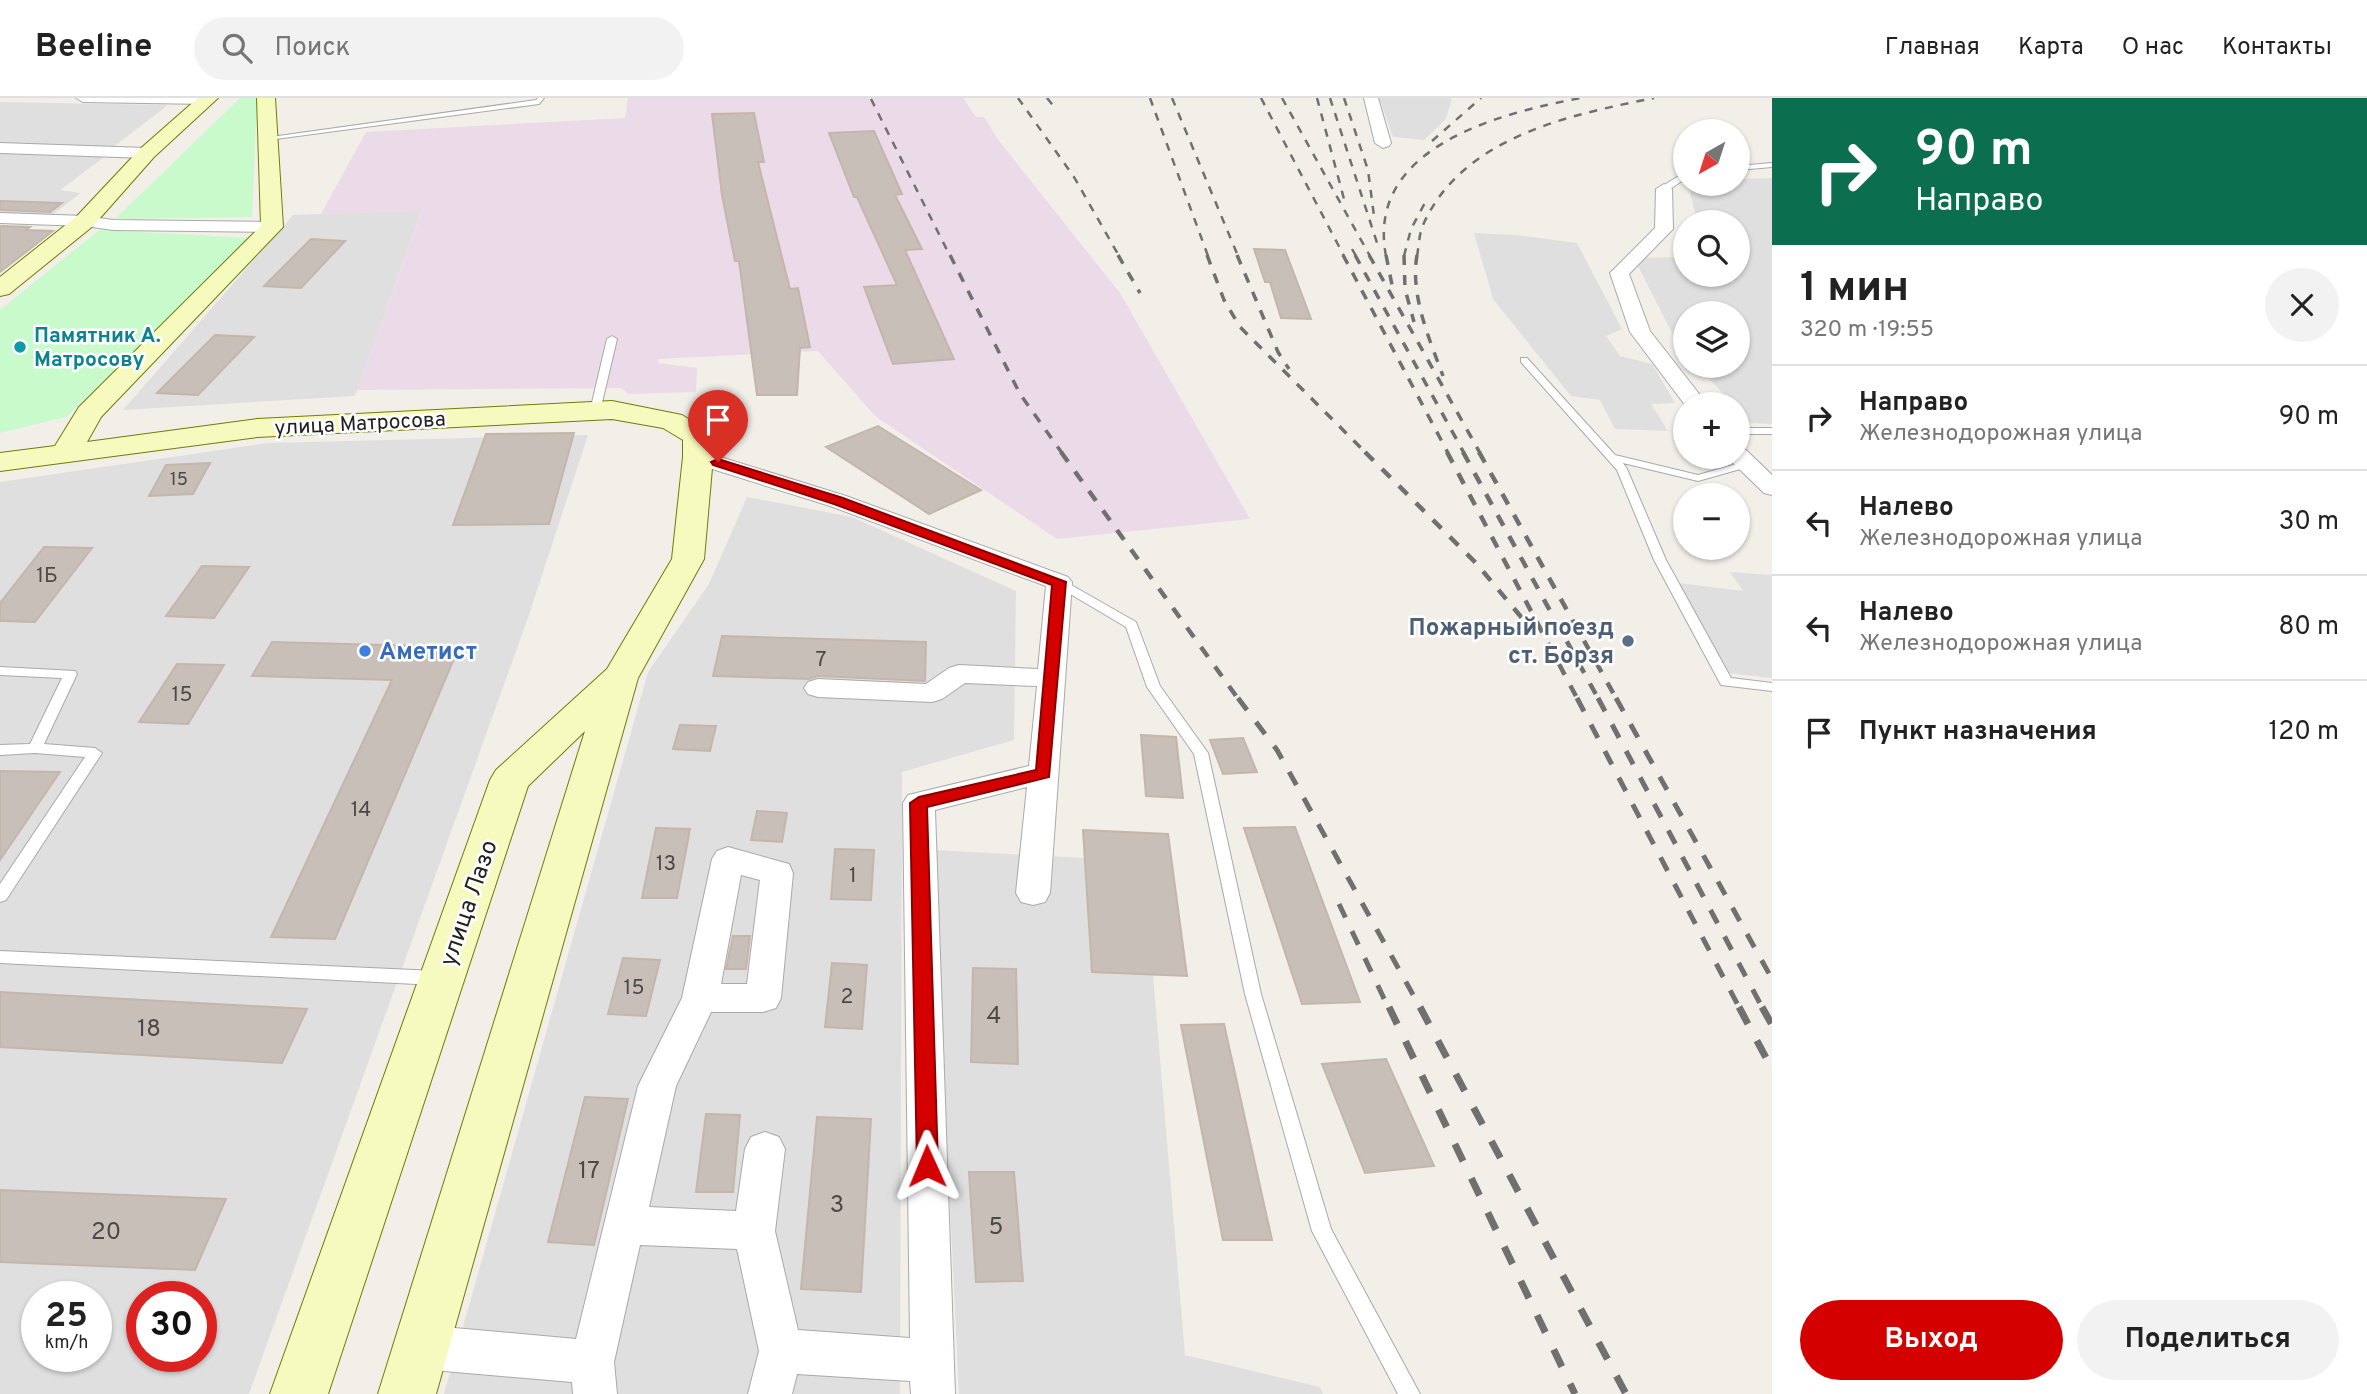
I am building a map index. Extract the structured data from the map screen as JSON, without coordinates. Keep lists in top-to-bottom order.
{
  "streets": {
    "street": ["улица Матросова", "улица Лазо"]
  },
  "crossings": [
    ["улица Матросова", "улица Лазо"]
  ],
  "places": ["Памятник А. Матросову", "Пожарный поезд ст. Борзя", "Аметист"],
  "house_numbers": [
    "15",
    "1Б",
    "7",
    "15",
    "14",
    "13",
    "1",
    "15",
    "2",
    "4",
    "18",
    "17",
    "3",
    "5",
    "20"
  ],
  "north": "bottom left",
  "page": {
    "header": "Beeline",
    "search": "Поиск",
    "nav": [
      "Главная",
      "Карта",
      "О нас",
      "Контакты"
    ],
    "turn": ["90 m", "Направо"],
    "map_buttons": ["+", "−"],
    "heading": ["1 мин", "320 m · 19:55"],
    "list": [
      {
        "name": "Направо",
        "note": "Железнодорожная улица",
        "value": "90 m"
      },
      {
        "name": "Налево",
        "note": "Железнодорожная улица",
        "value": "30 m"
      },
      {
        "name": "Налево",
        "note": "Железнодорожная улица",
        "value": "80 m"
      },
      {
        "name": "Пункт назначения",
        "value": "120 m"
      }
    ],
    "speed": "25 km/h",
    "limit": "30",
    "buttons": ["Выход", "Поделиться"]
  }
}
